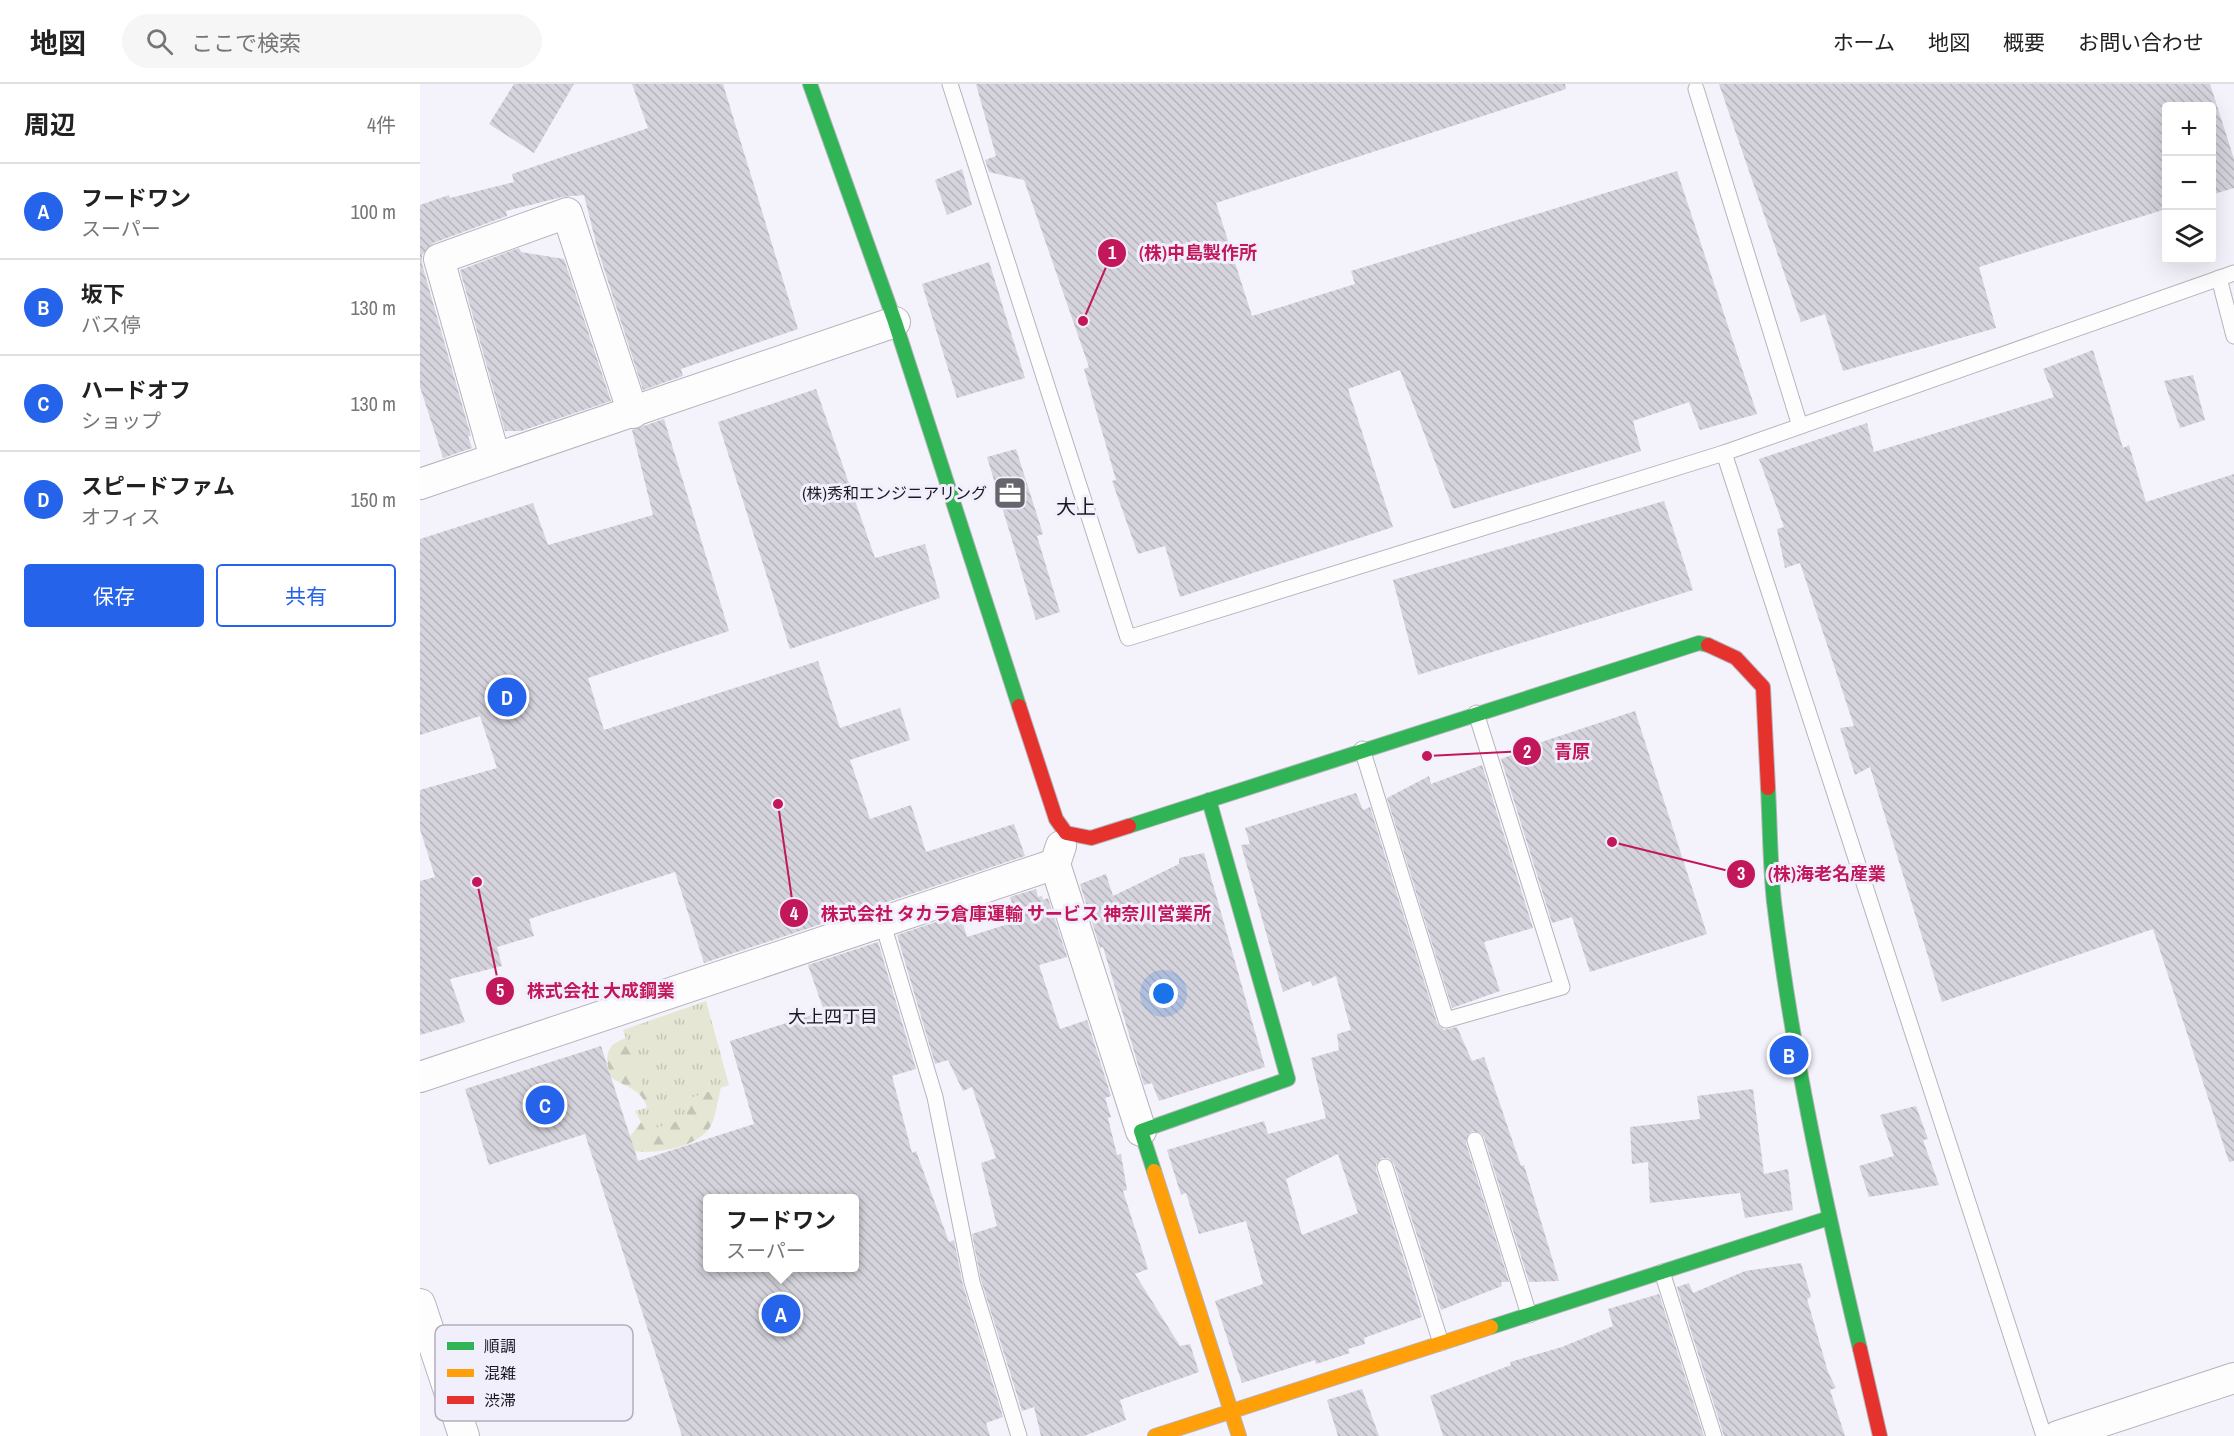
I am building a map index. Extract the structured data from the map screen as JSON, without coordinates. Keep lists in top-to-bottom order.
{
  "districts": ["大上", "大上四丁目"],
  "places": {
    "other": [
      "(株)中島製作所",
      "青原",
      "株式会社 タカラ倉庫運輸 サービス 神奈川営業所",
      "(株)海老名産業",
      "株式会社 大成鋼業"
    ],
    "office": ["(株)秀和エンジニアリング"]
  },
  "legend": ["順調", "混雑", "渋滞"],
  "page": {
    "header": "地図",
    "search": "ここで検索",
    "nav": [
      "ホーム",
      "地図",
      "概要",
      "お問い合わせ"
    ],
    "heading": ["周辺", "4件"],
    "map_buttons": ["+", "−"],
    "list": [
      {
        "mark": "A",
        "name": "フードワン",
        "note": "スーパー",
        "value": "100 m"
      },
      {
        "mark": "B",
        "name": "坂下",
        "note": "バス停",
        "value": "130 m"
      },
      {
        "mark": "C",
        "name": "ハードオフ",
        "note": "ショップ",
        "value": "130 m"
      },
      {
        "mark": "D",
        "name": "スピードファム",
        "note": "オフィス",
        "value": "150 m"
      }
    ],
    "buttons": ["保存", "共有"],
    "pins": [
      "D",
      "B",
      "C",
      "A"
    ],
    "popup": ["フードワン", "スーパー"]
  }
}
